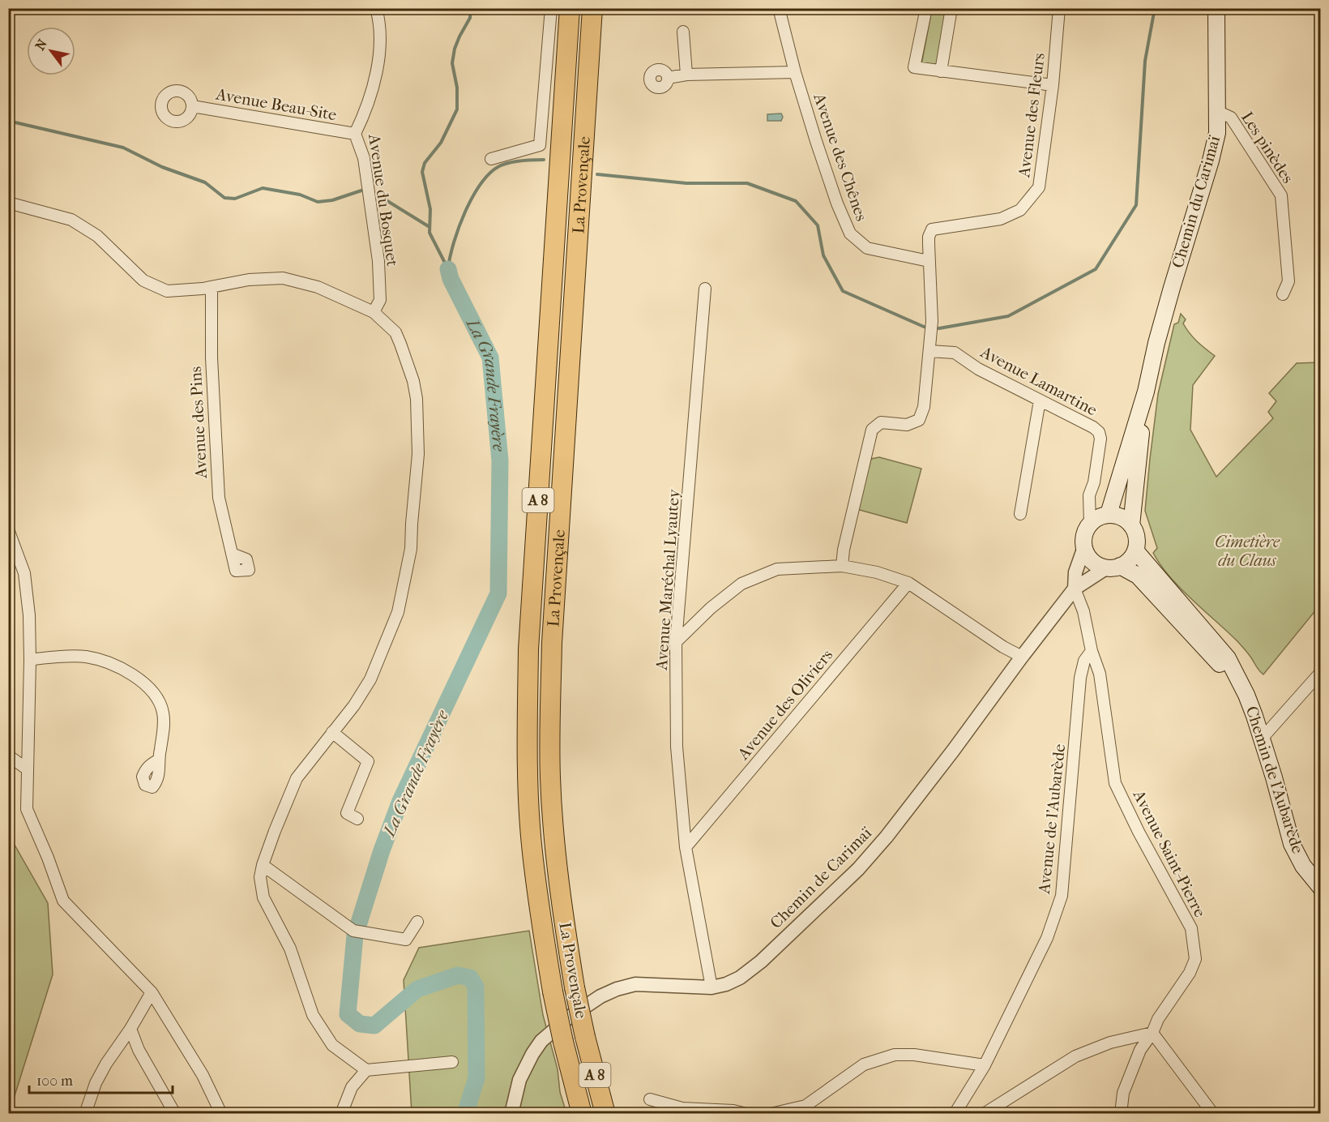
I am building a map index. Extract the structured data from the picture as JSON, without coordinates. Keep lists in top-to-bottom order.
{
  "streets": {
    "highway": ["La Provençale", "A 8"],
    "main road": ["Chemin du Carimaï", "Chemin de l'Aubarède"],
    "street": [
      "Avenue Beau-Site",
      "Avenue des Fleurs",
      "Les pinèdes",
      "Avenue des Chênes",
      "Avenue du Bosquet",
      "Avenue Lamartine",
      "Avenue des Pins",
      "Avenue Maréchal Lyautey",
      "Avenue des Oliviers",
      "Avenue de l'Aubarède",
      "Avenue Saint-Pierre",
      "Chemin de Carimaï"
    ]
  },
  "crossings": [
    ["Avenue Beau-Site", "Avenue du Bosquet"],
    ["Avenue des Fleurs", "Avenue des Chênes"],
    ["Avenue des Fleurs", "Avenue Lamartine"],
    ["Les pinèdes", "Chemin du Carimaï"],
    ["Chemin du Carimaï", "Avenue Lamartine"],
    ["Chemin du Carimaï", "Chemin de l'Aubarède"],
    ["Chemin du Carimaï", "Chemin de Carimaï"],
    ["Avenue Lamartine", "Chemin de l'Aubarède"],
    ["Avenue Lamartine", "Chemin de Carimaï"],
    ["Avenue Maréchal Lyautey", "Avenue des Oliviers"],
    ["Avenue Maréchal Lyautey", "Chemin de Carimaï"],
    ["Chemin de l'Aubarède", "Chemin de Carimaï"],
    ["Avenue de l'Aubarède", "Avenue Saint-Pierre"],
    ["Avenue Saint-Pierre", "Chemin de Carimaï"]
  ],
  "water": ["La Grande Frayère"],
  "parks": ["Cimetière du Claus"],
  "scale_bar": "100 m",
  "north": "top left"
}
